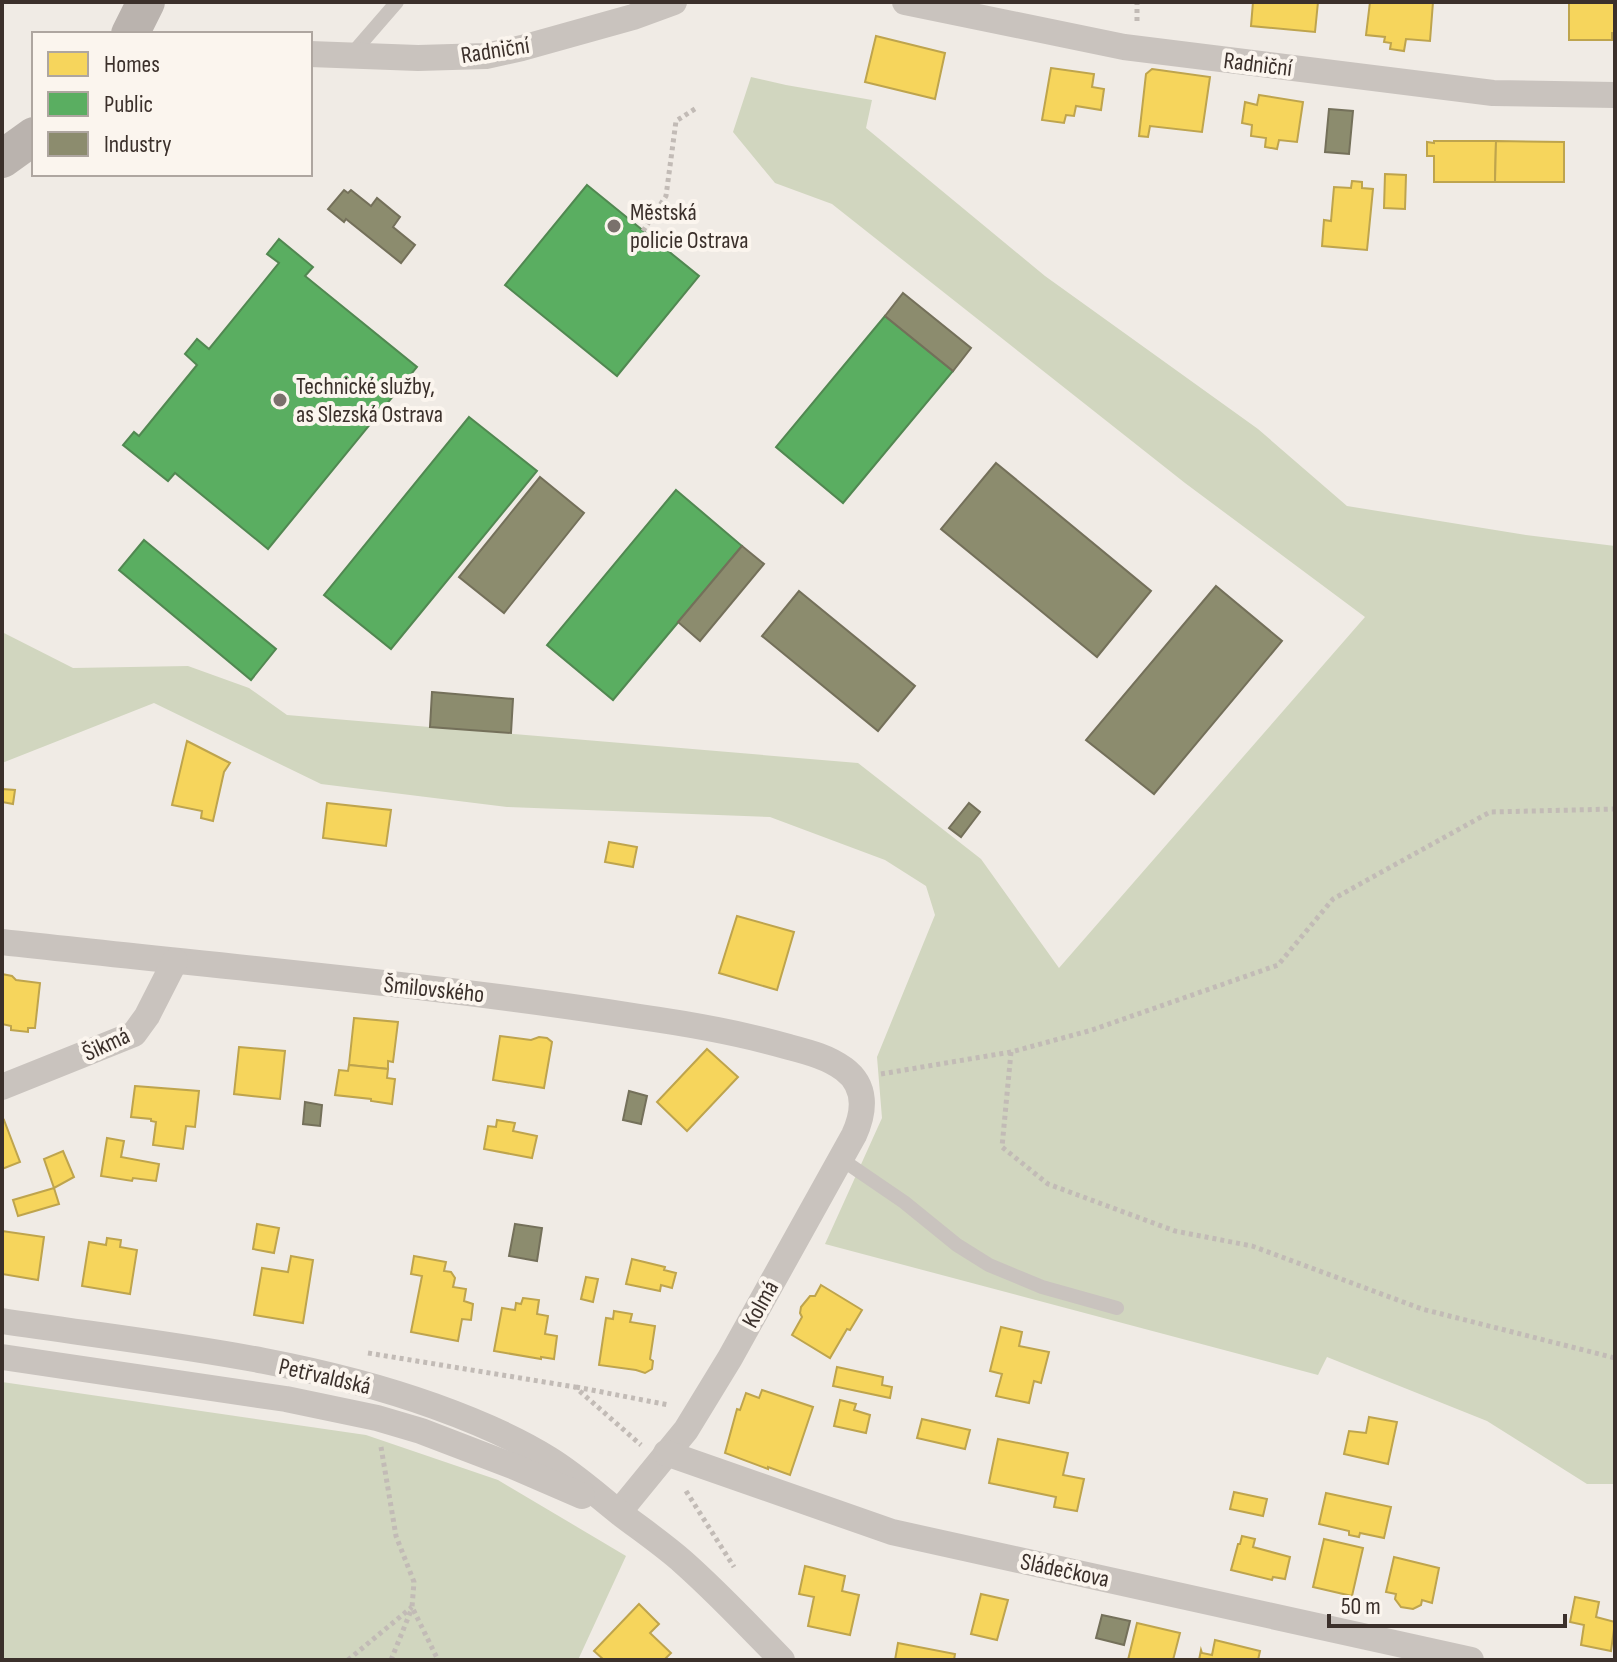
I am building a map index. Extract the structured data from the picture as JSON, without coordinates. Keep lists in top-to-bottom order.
{
  "streets": {
    "street": [
      "Radniční",
      "Šmilovského",
      "Šikmá",
      "Kolmá",
      "Petřvaldská",
      "Sládečkova"
    ]
  },
  "crossings": [
    ["Šmilovského", "Šikmá"],
    ["Šmilovského", "Kolmá"],
    ["Kolmá", "Petřvaldská"],
    ["Kolmá", "Sládečkova"]
  ],
  "places": ["Městská policie Ostrava", "Technické služby, as Slezská Ostrava"],
  "legend": ["Homes", "Public", "Industry"],
  "scale_bar": "50 m"
}
